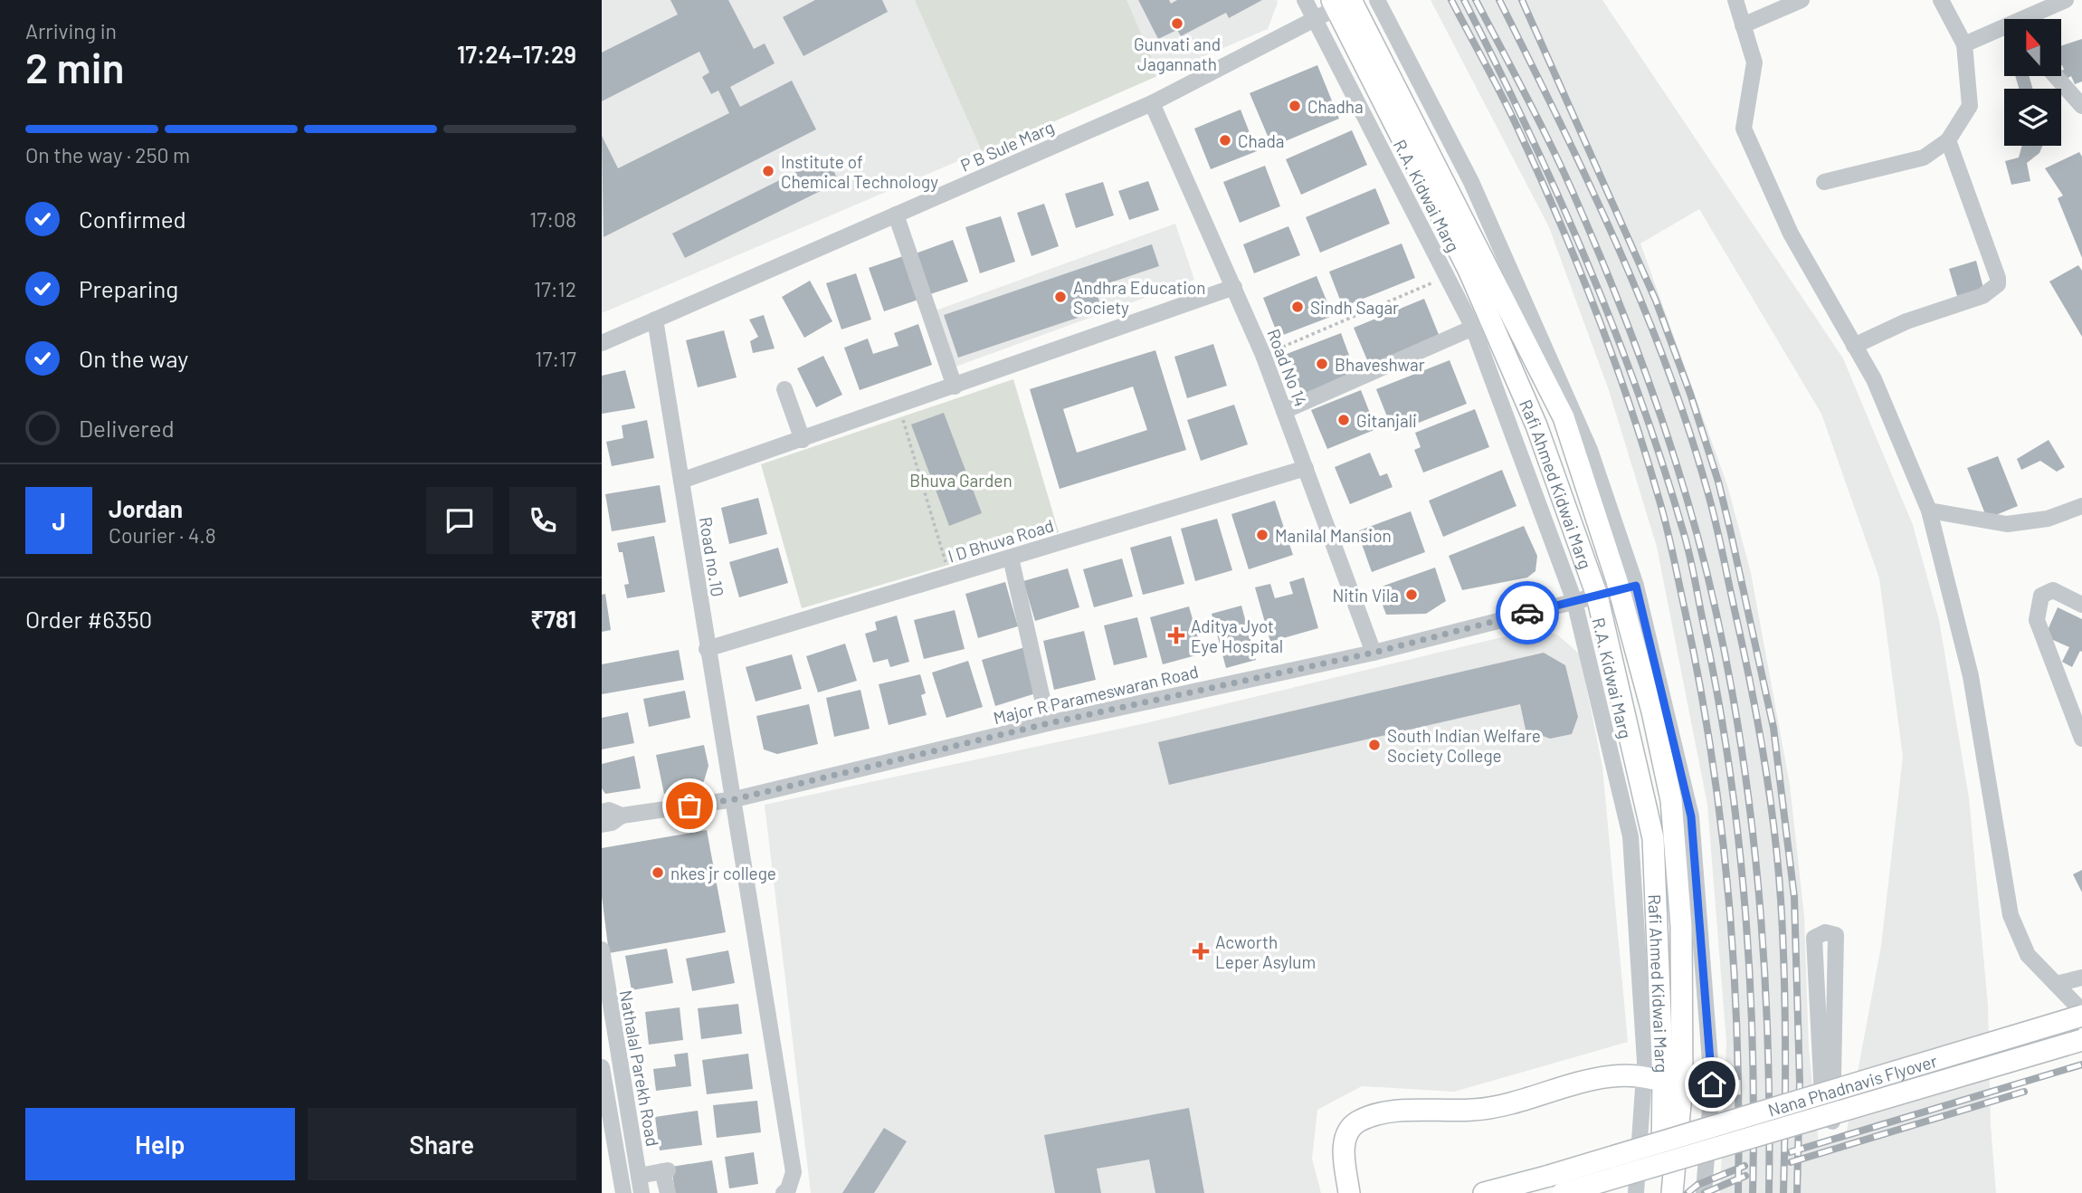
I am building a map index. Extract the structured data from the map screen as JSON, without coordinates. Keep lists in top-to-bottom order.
{
  "streets": {
    "main road": ["Rafi Ahmed Kidwai Marg", "Nana Phadnavis Flyover"],
    "street": [
      "P B Sule Marg",
      "R.A. Kidwai Marg",
      "Road No 14",
      "I D Bhuva Road",
      "Road no.10",
      "Major R Parameswaran Road",
      "Nathalal Parekh Road"
    ]
  },
  "crossings": [
    ["P B Sule Marg", "R.A. Kidwai Marg"],
    ["P B Sule Marg", "Road No 14"],
    ["P B Sule Marg", "Rafi Ahmed Kidwai Marg"],
    ["P B Sule Marg", "Road no.10"],
    ["R.A. Kidwai Marg", "Major R Parameswaran Road"],
    ["Road No 14", "I D Bhuva Road"],
    ["Road No 14", "Major R Parameswaran Road"],
    ["Rafi Ahmed Kidwai Marg", "Major R Parameswaran Road"],
    ["I D Bhuva Road", "Road no.10"],
    ["Road no.10", "Major R Parameswaran Road"]
  ],
  "parks": ["Bhuva Garden"],
  "places": {
    "other": [
      "Gunvati and Jagannath",
      "Chadha",
      "Chada",
      "Institute of Chemical Technology",
      "Andhra Education Society",
      "Sindh Sagar",
      "Bhaveshwar",
      "Gitanjali",
      "Manilal Mansion",
      "Nitin Vila",
      "South Indian Welfare Society College",
      "nkes jr college"
    ],
    "health": ["Aditya Jyot Eye Hospital", "Acworth Leper Asylum"]
  },
  "north": "top",
  "page": {
    "heading": ["2 min", "Arriving in", "17:24–17:29"],
    "panel": [
      "Jordan",
      "Courier · 4.8",
      "Order #6350",
      "₹781"
    ],
    "bar": "On the way · 250 m",
    "list": [
      ["Confirmed", "17:08"],
      ["Preparing", "17:12"],
      ["On the way", "17:17"],
      "Delivered"
    ],
    "round": "J",
    "buttons": ["Help", "Share"]
  }
}
